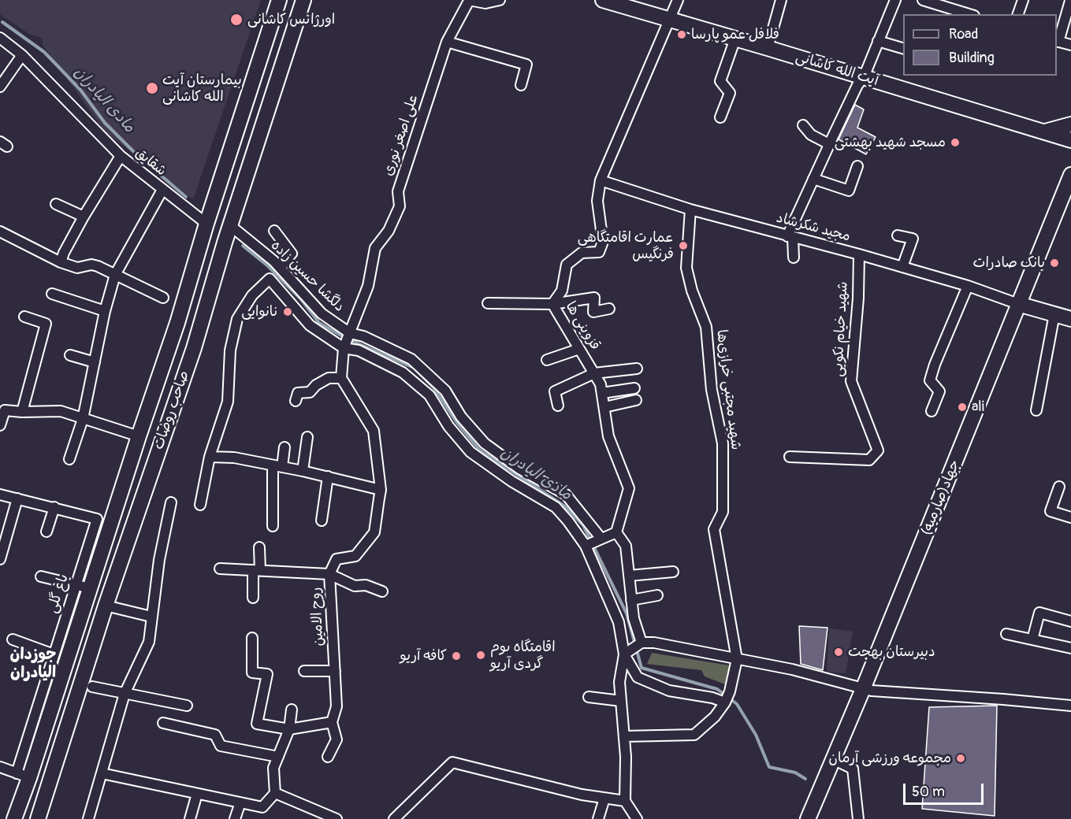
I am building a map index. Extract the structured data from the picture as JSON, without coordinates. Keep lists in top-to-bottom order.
{
  "streets": {
    "street": [
      "آیت الله کاشانی",
      "علی اصغر نوری",
      "شقایق",
      "مجید شکرشاد",
      "دلگشا حسین زاده",
      "قزوینی ها",
      "شهید خیام نکویی",
      "شهید مجتبی خرازی‌ها",
      "صاحب روضات",
      "جهاد(صارمیه)",
      "باغ گلی",
      "روح الامین"
    ]
  },
  "crossings": [
    ["آیت الله کاشانی", "قزوینی ها"],
    ["علی اصغر نوری", "دلگشا حسین زاده"],
    ["شقایق", "صاحب روضات"],
    ["مجید شکرشاد", "قزوینی ها"],
    ["مجید شکرشاد", "شهید خیام نکویی"],
    ["مجید شکرشاد", "شهید مجتبی خرازی‌ها"],
    ["مجید شکرشاد", "جهاد(صارمیه)"],
    ["دلگشا حسین زاده", "صاحب روضات"],
    ["صاحب روضات", "باغ گلی"]
  ],
  "districts": ["جوزدان الیادران"],
  "water": ["مادی الیادران"],
  "places": [
    "اورژانس کاشانی",
    "فلافل عمو پارسا",
    "بیمارستان آیت الله کاشانی",
    "مسجد شهید بهشتی",
    "عمارت اقامتگاهی فرنگیس",
    "بانک صادرات",
    "نانوایی",
    "ali",
    "دبیرستان بهجت",
    "اقامتگاه بوم گردی آریو",
    "کافه آریو",
    "مجموعه ورزشی آرمان"
  ],
  "legend": ["Road", "Building"],
  "scale_bar": "50 m"
}
